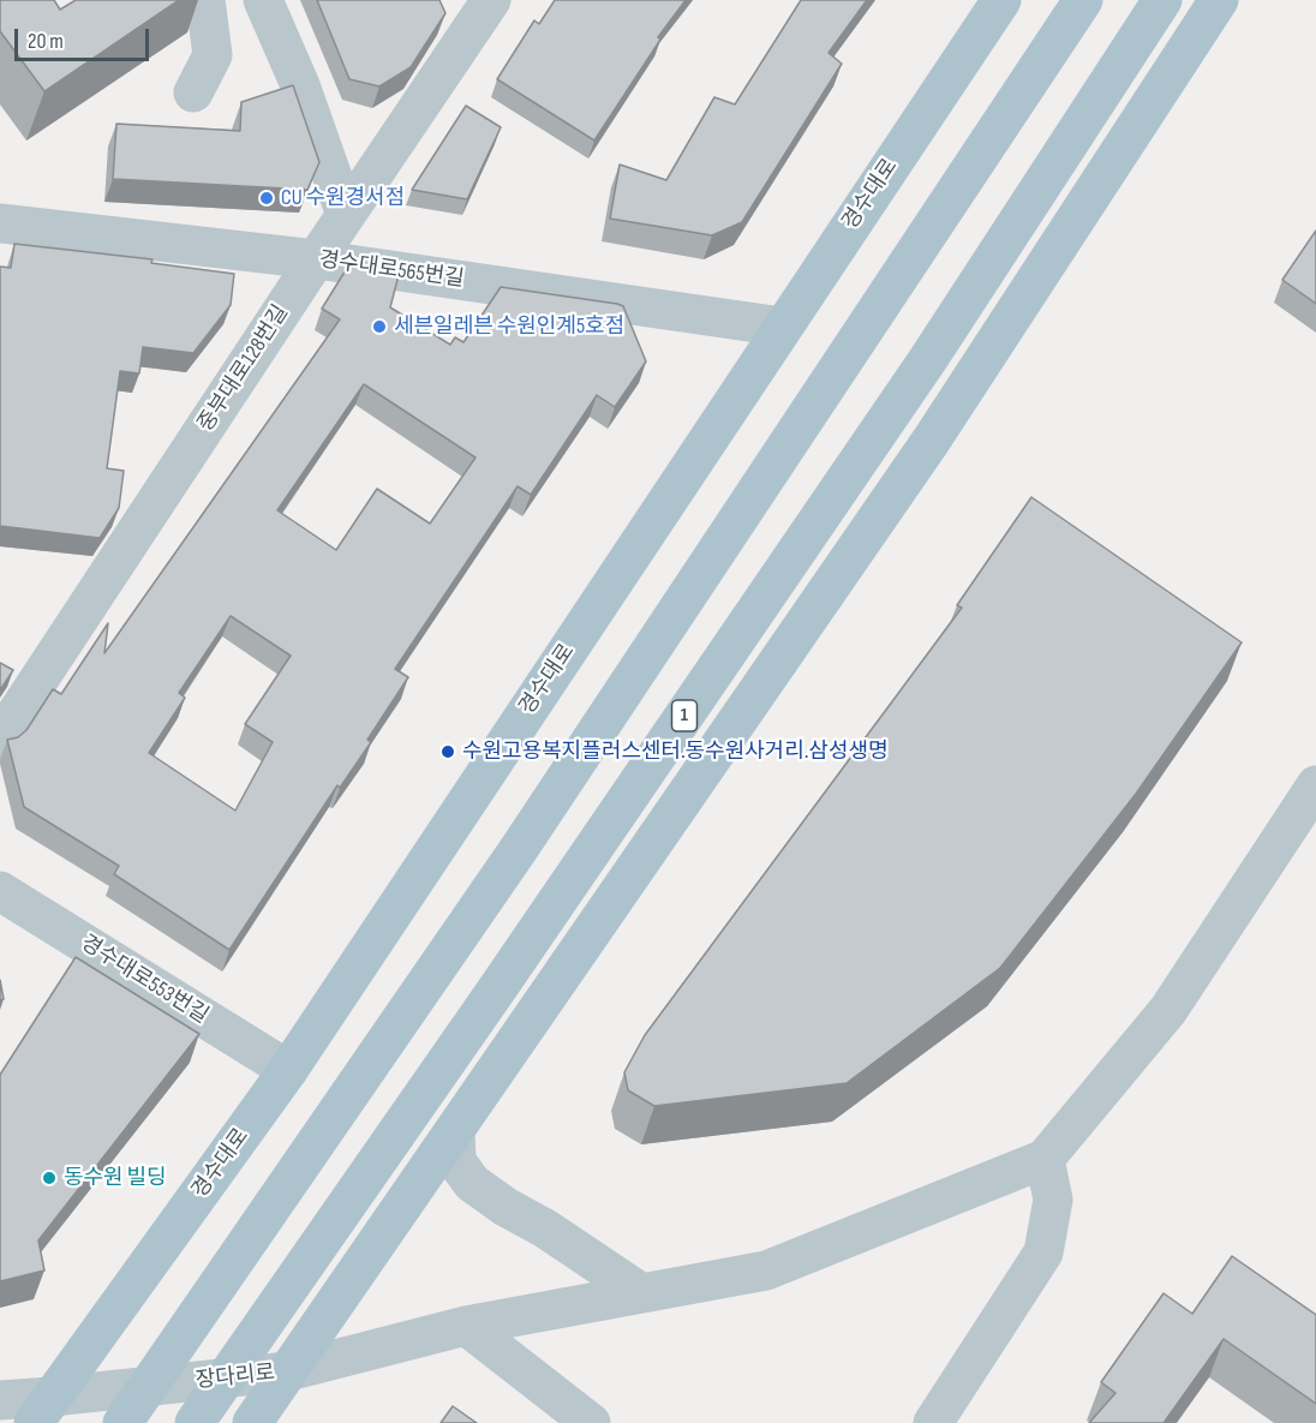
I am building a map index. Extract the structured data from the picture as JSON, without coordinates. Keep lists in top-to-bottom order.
{
  "streets": {
    "main road": ["경수대로", "1"],
    "street": [
      "경수대로565번길",
      "중부대로128번길",
      "경수대로553번길",
      "장다리로"
    ]
  },
  "crossings": [
    ["경수대로", "경수대로565번길"],
    ["경수대로", "경수대로553번길"],
    ["경수대로", "장다리로"],
    ["경수대로565번길", "중부대로128번길"]
  ],
  "places": [
    "CU 수원경서점",
    "세븐일레븐 수원인계5호점",
    "수원고용복지플러스센터.동수원사거리.삼성생명",
    "동수원 빌딩"
  ],
  "scale_bar": "20 m"
}
